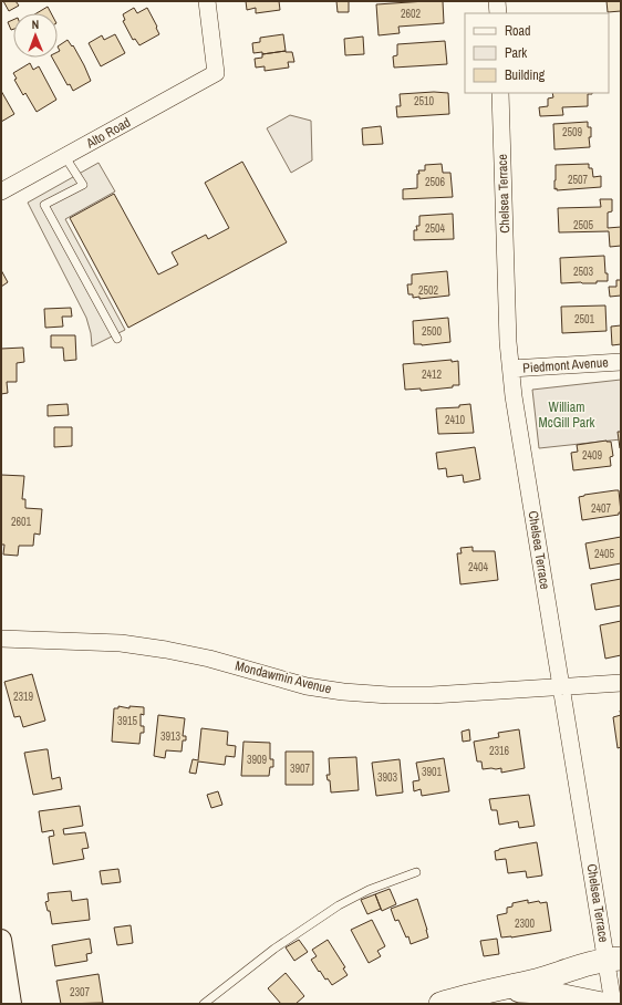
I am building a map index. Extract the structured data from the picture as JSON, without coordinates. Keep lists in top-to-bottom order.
{
  "streets": {
    "street": [
      "Alto Road",
      "Chelsea Terrace",
      "Piedmont Avenue",
      "Mondawmin Avenue"
    ]
  },
  "crossings": [
    ["Chelsea Terrace", "Piedmont Avenue"],
    ["Chelsea Terrace", "Mondawmin Avenue"]
  ],
  "parks": ["William McGill Park"],
  "house_numbers": [
    "2602",
    "2510",
    "2509",
    "2507",
    "2506",
    "2505",
    "2504",
    "2503",
    "2502",
    "2501",
    "2500",
    "2412",
    "2410",
    "2409",
    "2407",
    "2601",
    "2405",
    "2404",
    "2319",
    "3915",
    "3913",
    "2316",
    "3909",
    "3907",
    "3901",
    "3903",
    "2300",
    "2307"
  ],
  "legend": ["Road", "Park", "Building"],
  "north": "top"
}
